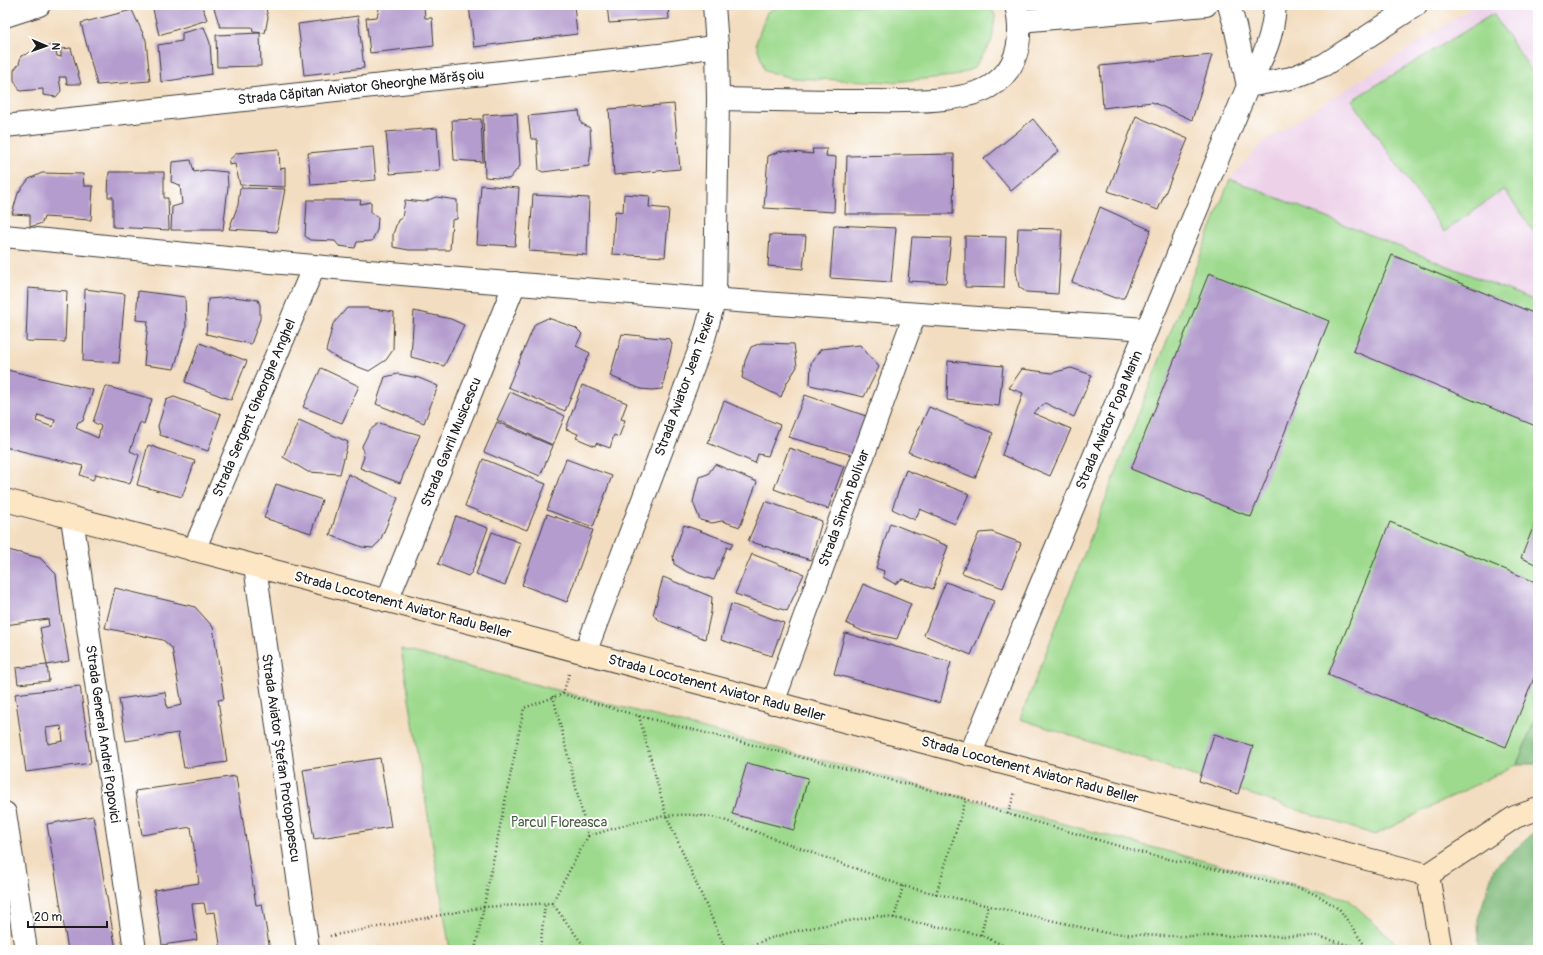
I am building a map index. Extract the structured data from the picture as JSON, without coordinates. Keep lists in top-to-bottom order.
{
  "streets": {
    "street": [
      "Strada Căpitan Aviator Gheorghe Mărășoiu",
      "Strada Aviator Jean Texier",
      "Strada Sergent Gheorghe Anghel",
      "Strada Aviator Popa Marin",
      "Strada Gavril Musicescu",
      "Strada Simón Bolívar",
      "Strada Locotenent Aviator Radu Beller",
      "Strada General Andrei Popovici",
      "Strada Aviator Ștefan Protopopescu"
    ]
  },
  "crossings": [
    ["Strada Căpitan Aviator Gheorghe Mărășoiu", "Strada Aviator Jean Texier"],
    ["Strada Aviator Jean Texier", "Strada Locotenent Aviator Radu Beller"],
    ["Strada Sergent Gheorghe Anghel", "Strada Locotenent Aviator Radu Beller"],
    ["Strada Aviator Popa Marin", "Strada Locotenent Aviator Radu Beller"],
    ["Strada Gavril Musicescu", "Strada Locotenent Aviator Radu Beller"],
    ["Strada Simón Bolívar", "Strada Locotenent Aviator Radu Beller"],
    ["Strada Locotenent Aviator Radu Beller", "Strada General Andrei Popovici"],
    ["Strada Locotenent Aviator Radu Beller", "Strada Aviator Ștefan Protopopescu"]
  ],
  "parks": ["Parcul Floreasca"],
  "scale_bar": "20 m",
  "north": "right"
}
